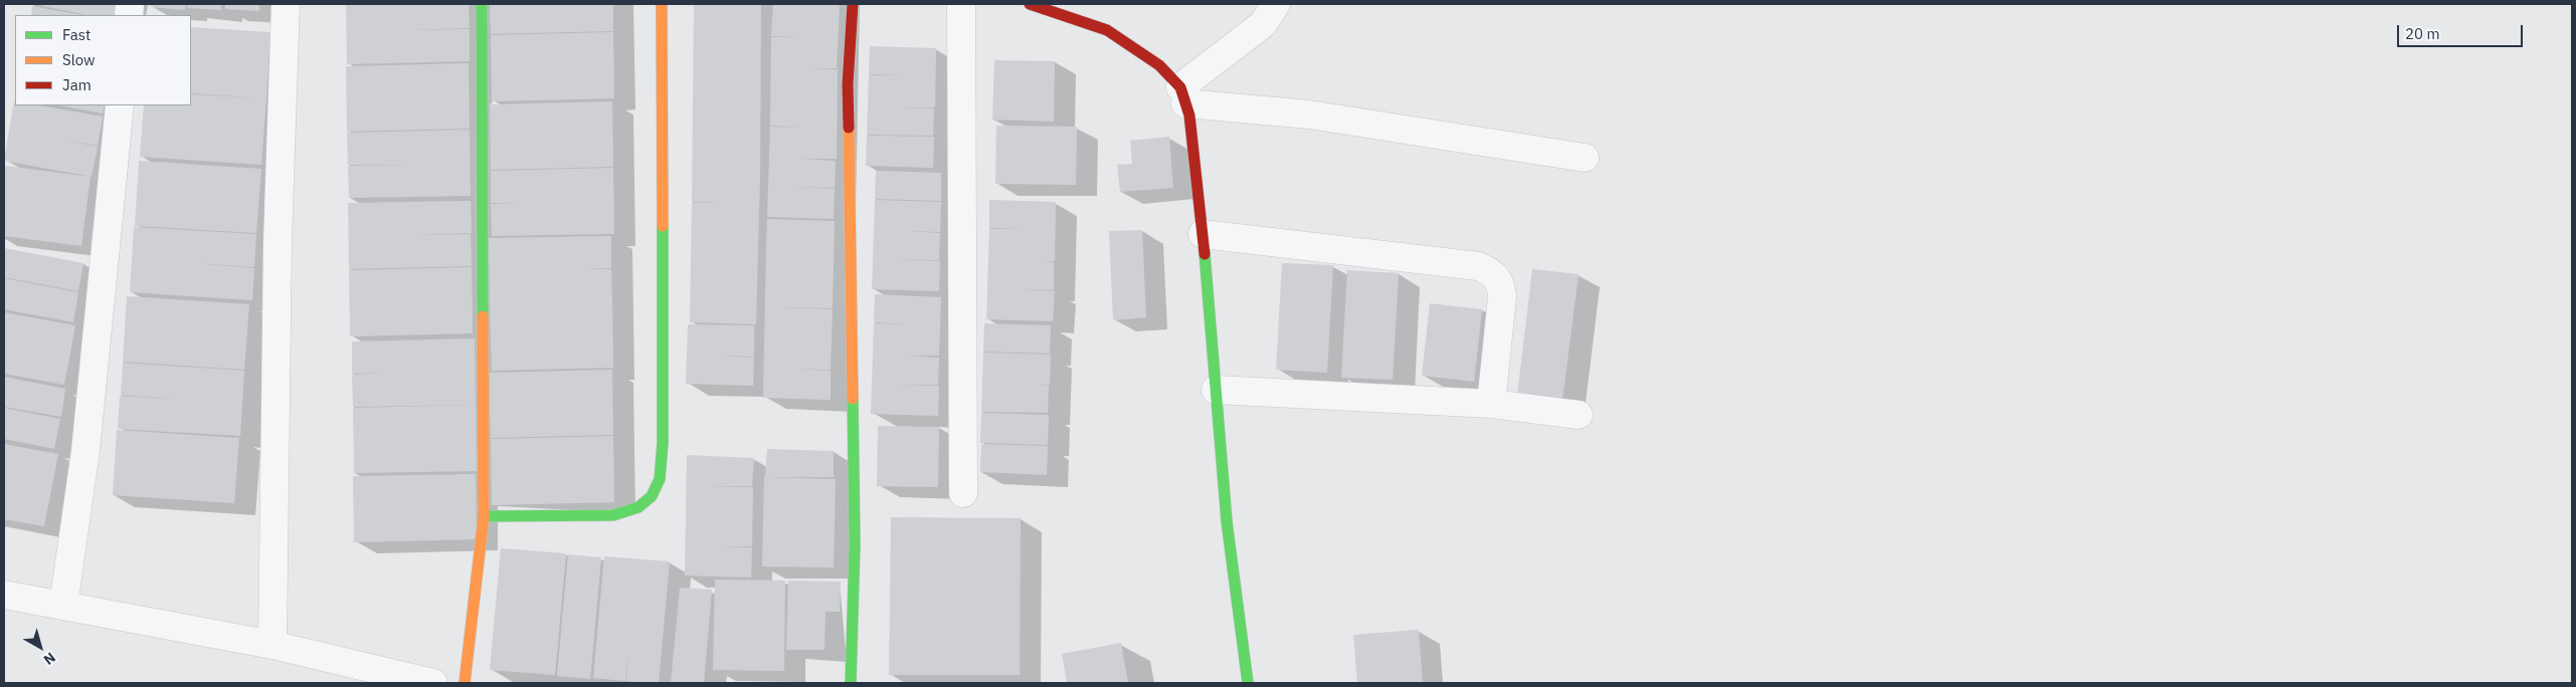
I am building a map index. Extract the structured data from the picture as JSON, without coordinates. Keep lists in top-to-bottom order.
{
  "legend": ["Fast", "Slow", "Jam"],
  "scale_bar": "20 m",
  "north": "bottom right"
}
